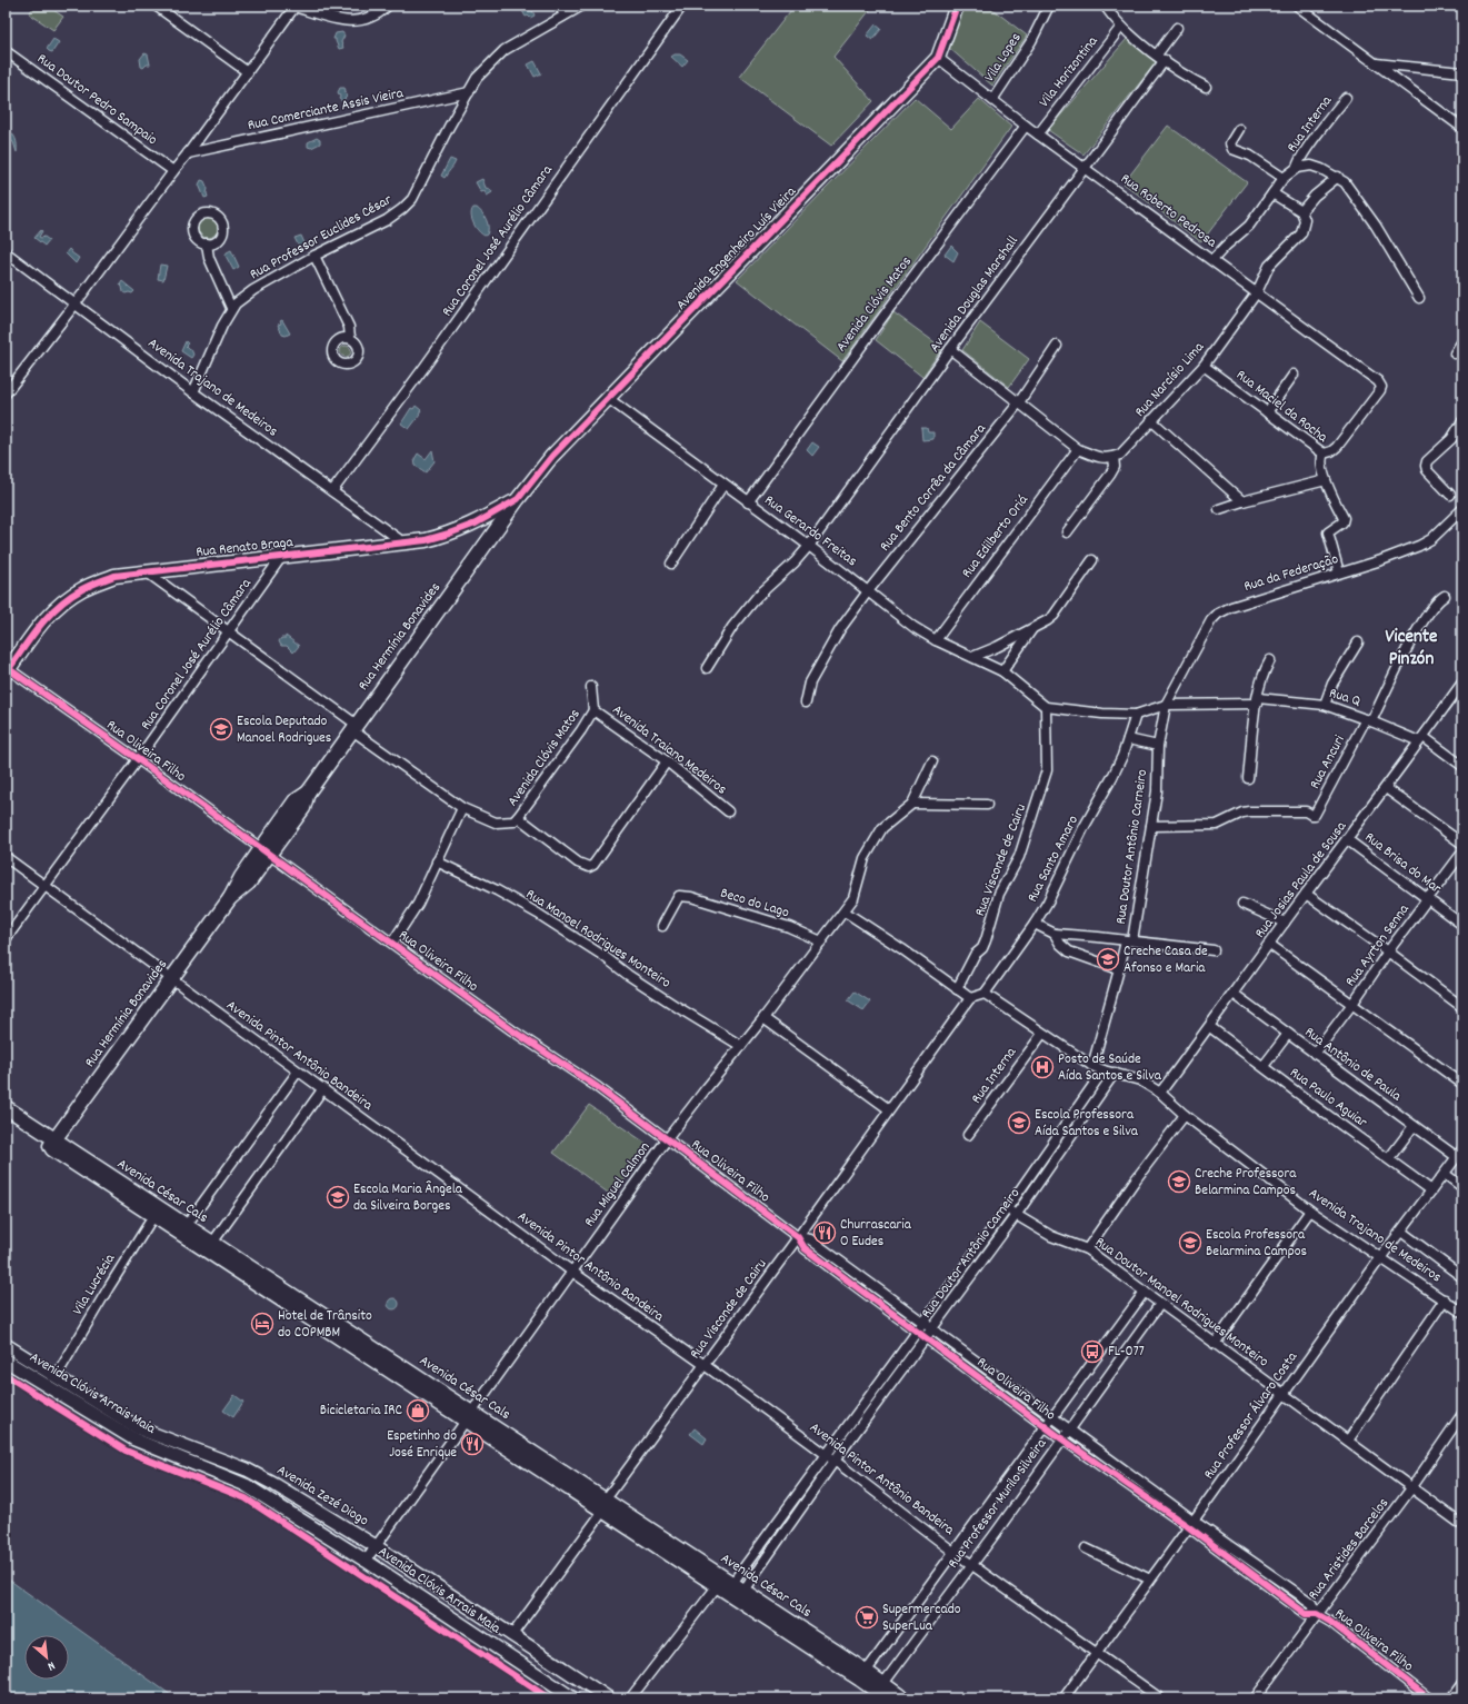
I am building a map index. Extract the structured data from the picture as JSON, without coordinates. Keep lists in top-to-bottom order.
{
  "streets": {
    "main road": [
      "Avenida Engenheiro Luís Vieira",
      "Rua Renato Braga",
      "Rua Hermínia Bonavides",
      "Avenida César Cals",
      "Avenida Clóvis Arrais Maia",
      "Avenida Zezé Diogo"
    ],
    "street": [
      "Vila Lopes",
      "Vila Horizontina",
      "Rua Doutor Pedro Sampaio",
      "Rua Comerciante Assis Vieira",
      "Rua Interna",
      "Rua Roberto Pedrosa",
      "Rua Professor Euclides César",
      "Rua Coronel José Aurélio Câmara",
      "Avenida Douglas Marshall",
      "Avenida Clóvis Matos",
      "Rua Narcísio Lima",
      "Avenida Trajano de Medeiros",
      "Rua Maciel da Rocha",
      "Rua Bento Corrêa da Câmara",
      "Rua Gerardo Freitas",
      "Rua Edilberto Oriá",
      "Rua da Federação",
      "Rua Q",
      "Avenida Traiano Medeiros",
      "Rua Oliveira Filho",
      "Rua Ancuri",
      "Rua Doutor Antônio Carneiro",
      "Rua Santo Amaro",
      "Rua Visconde de Cairu",
      "Rua Brisa do Mar",
      "Rua Josias Paula de Sousa",
      "Beco do Lago",
      "Rua Manoel Rodrigues Monteiro",
      "Rua Ayrton Senna",
      "Avenida Pintor Antônio Bandeira",
      "Rua Antônio de Paula",
      "Rua Paulo Aguiar",
      "Rua Miguel Calmon",
      "Vila Lucrécia",
      "Rua Doutor Manoel Rodrigues Monteiro",
      "Rua Professor Álvaro Costa",
      "Rua Professor Murilo Silveira",
      "Rua Aristides Barcelos"
    ]
  },
  "crossings": [
    ["Vila Lopes", "Rua Roberto Pedrosa"],
    ["Vila Horizontina", "Rua Roberto Pedrosa"],
    ["Rua Comerciante Assis Vieira", "Rua Professor Euclides César"],
    ["Rua Interna", "Avenida Trajano de Medeiros"],
    ["Rua Roberto Pedrosa", "Avenida Engenheiro Luís Vieira"],
    ["Rua Roberto Pedrosa", "Avenida Douglas Marshall"],
    ["Rua Roberto Pedrosa", "Avenida Clóvis Matos"],
    ["Rua Roberto Pedrosa", "Rua Narcísio Lima"],
    ["Rua Roberto Pedrosa", "Rua Maciel da Rocha"],
    ["Rua Professor Euclides César", "Avenida Trajano de Medeiros"],
    ["Rua Coronel José Aurélio Câmara", "Avenida Trajano de Medeiros"],
    ["Rua Coronel José Aurélio Câmara", "Rua Renato Braga"],
    ["Rua Coronel José Aurélio Câmara", "Rua Oliveira Filho"],
    ["Rua Coronel José Aurélio Câmara", "Avenida Pintor Antônio Bandeira"],
    ["Avenida Engenheiro Luís Vieira", "Rua Gerardo Freitas"],
    ["Avenida Engenheiro Luís Vieira", "Rua Renato Braga"],
    ["Avenida Engenheiro Luís Vieira", "Rua Hermínia Bonavides"],
    ["Avenida Douglas Marshall", "Rua Gerardo Freitas"],
    ["Avenida Clóvis Matos", "Rua Gerardo Freitas"],
    ["Avenida Clóvis Matos", "Avenida Traiano Medeiros"],
    ["Rua Narcísio Lima", "Rua Maciel da Rocha"],
    ["Avenida Trajano de Medeiros", "Rua Renato Braga"],
    ["Avenida Trajano de Medeiros", "Rua Doutor Antônio Carneiro"],
    ["Avenida Trajano de Medeiros", "Rua Santo Amaro"],
    ["Avenida Trajano de Medeiros", "Rua Josias Paula de Sousa"],
    ["Avenida Trajano de Medeiros", "Rua Professor Álvaro Costa"],
    ["Rua Maciel da Rocha", "Rua da Federação"],
    ["Rua Bento Corrêa da Câmara", "Rua Gerardo Freitas"],
    ["Rua Gerardo Freitas", "Rua Edilberto Oriá"],
    ["Rua Gerardo Freitas", "Rua Visconde de Cairu"],
    ["Rua Renato Braga", "Rua Hermínia Bonavides"],
    ["Rua Renato Braga", "Rua Oliveira Filho"],
    ["Rua da Federação", "Rua Q"],
    ["Rua da Federação", "Rua Doutor Antônio Carneiro"],
    ["Rua Hermínia Bonavides", "Rua Oliveira Filho"],
    ["Rua Hermínia Bonavides", "Avenida Pintor Antônio Bandeira"],
    ["Rua Hermínia Bonavides", "Avenida César Cals"],
    ["Rua Q", "Rua Ancuri"],
    ["Rua Q", "Rua Doutor Antônio Carneiro"],
    ["Rua Q", "Rua Santo Amaro"],
    ["Rua Q", "Rua Josias Paula de Sousa"],
    ["Rua Oliveira Filho", "Rua Doutor Antônio Carneiro"],
    ["Rua Oliveira Filho", "Rua Visconde de Cairu"],
    ["Rua Oliveira Filho", "Rua Miguel Calmon"],
    ["Rua Oliveira Filho", "Rua Professor Álvaro Costa"],
    ["Rua Oliveira Filho", "Rua Professor Murilo Silveira"],
    ["Rua Oliveira Filho", "Rua Aristides Barcelos"],
    ["Rua Ancuri", "Rua Doutor Antônio Carneiro"],
    ["Rua Doutor Antônio Carneiro", "Avenida Pintor Antônio Bandeira"],
    ["Rua Doutor Antônio Carneiro", "Avenida César Cals"],
    ["Rua Doutor Antônio Carneiro", "Rua Doutor Manoel Rodrigues Monteiro"],
    ["Rua Visconde de Cairu", "Avenida Pintor Antônio Bandeira"],
    ["Rua Visconde de Cairu", "Avenida César Cals"],
    ["Rua Visconde de Cairu", "Avenida Zezé Diogo"],
    ["Rua Brisa do Mar", "Rua Josias Paula de Sousa"],
    ["Rua Brisa do Mar", "Rua Ayrton Senna"],
    ["Rua Josias Paula de Sousa", "Rua Antônio de Paula"],
    ["Rua Josias Paula de Sousa", "Rua Paulo Aguiar"],
    ["Beco do Lago", "Rua Miguel Calmon"],
    ["Rua Manoel Rodrigues Monteiro", "Rua Miguel Calmon"],
    ["Rua Ayrton Senna", "Rua Antônio de Paula"],
    ["Avenida Pintor Antônio Bandeira", "Rua Miguel Calmon"],
    ["Avenida Pintor Antônio Bandeira", "Rua Professor Álvaro Costa"],
    ["Avenida Pintor Antônio Bandeira", "Rua Professor Murilo Silveira"],
    ["Rua Antônio de Paula", "Rua Professor Álvaro Costa"],
    ["Rua Paulo Aguiar", "Rua Professor Álvaro Costa"],
    ["Rua Miguel Calmon", "Avenida César Cals"],
    ["Rua Miguel Calmon", "Avenida Clóvis Arrais Maia"],
    ["Rua Miguel Calmon", "Avenida Zezé Diogo"],
    ["Avenida César Cals", "Vila Lucrécia"],
    ["Avenida César Cals", "Rua Professor Murilo Silveira"],
    ["Vila Lucrécia", "Avenida Zezé Diogo"],
    ["Rua Doutor Manoel Rodrigues Monteiro", "Rua Professor Álvaro Costa"],
    ["Rua Doutor Manoel Rodrigues Monteiro", "Rua Professor Murilo Silveira"],
    ["Rua Doutor Manoel Rodrigues Monteiro", "Rua Aristides Barcelos"]
  ],
  "districts": ["Vicente Pinzón"],
  "places": {
    "school or university": [
      "Escola Deputado Manoel Rodrigues",
      "Creche Casa de Afonso e Maria",
      "Escola Professora Aída Santos e Silva",
      "Creche Professora Belarmina Campos",
      "Escola Maria Ângela da Silveira Borges",
      "Escola Professora Belarmina Campos"
    ],
    "hospital": ["Posto de Saúde Aída Santos e Silva"],
    "restaurant": ["Churrascaria O Eudes", "Espetinho do José Enrique"],
    "hotel": ["Hotel de Trânsito do COPMBM"],
    "bus stop": ["FL-077"],
    "shop": ["Bicicletaria IRC"],
    "supermarket": ["Supermercado SuperLua"]
  },
  "north": "bottom right"
}
